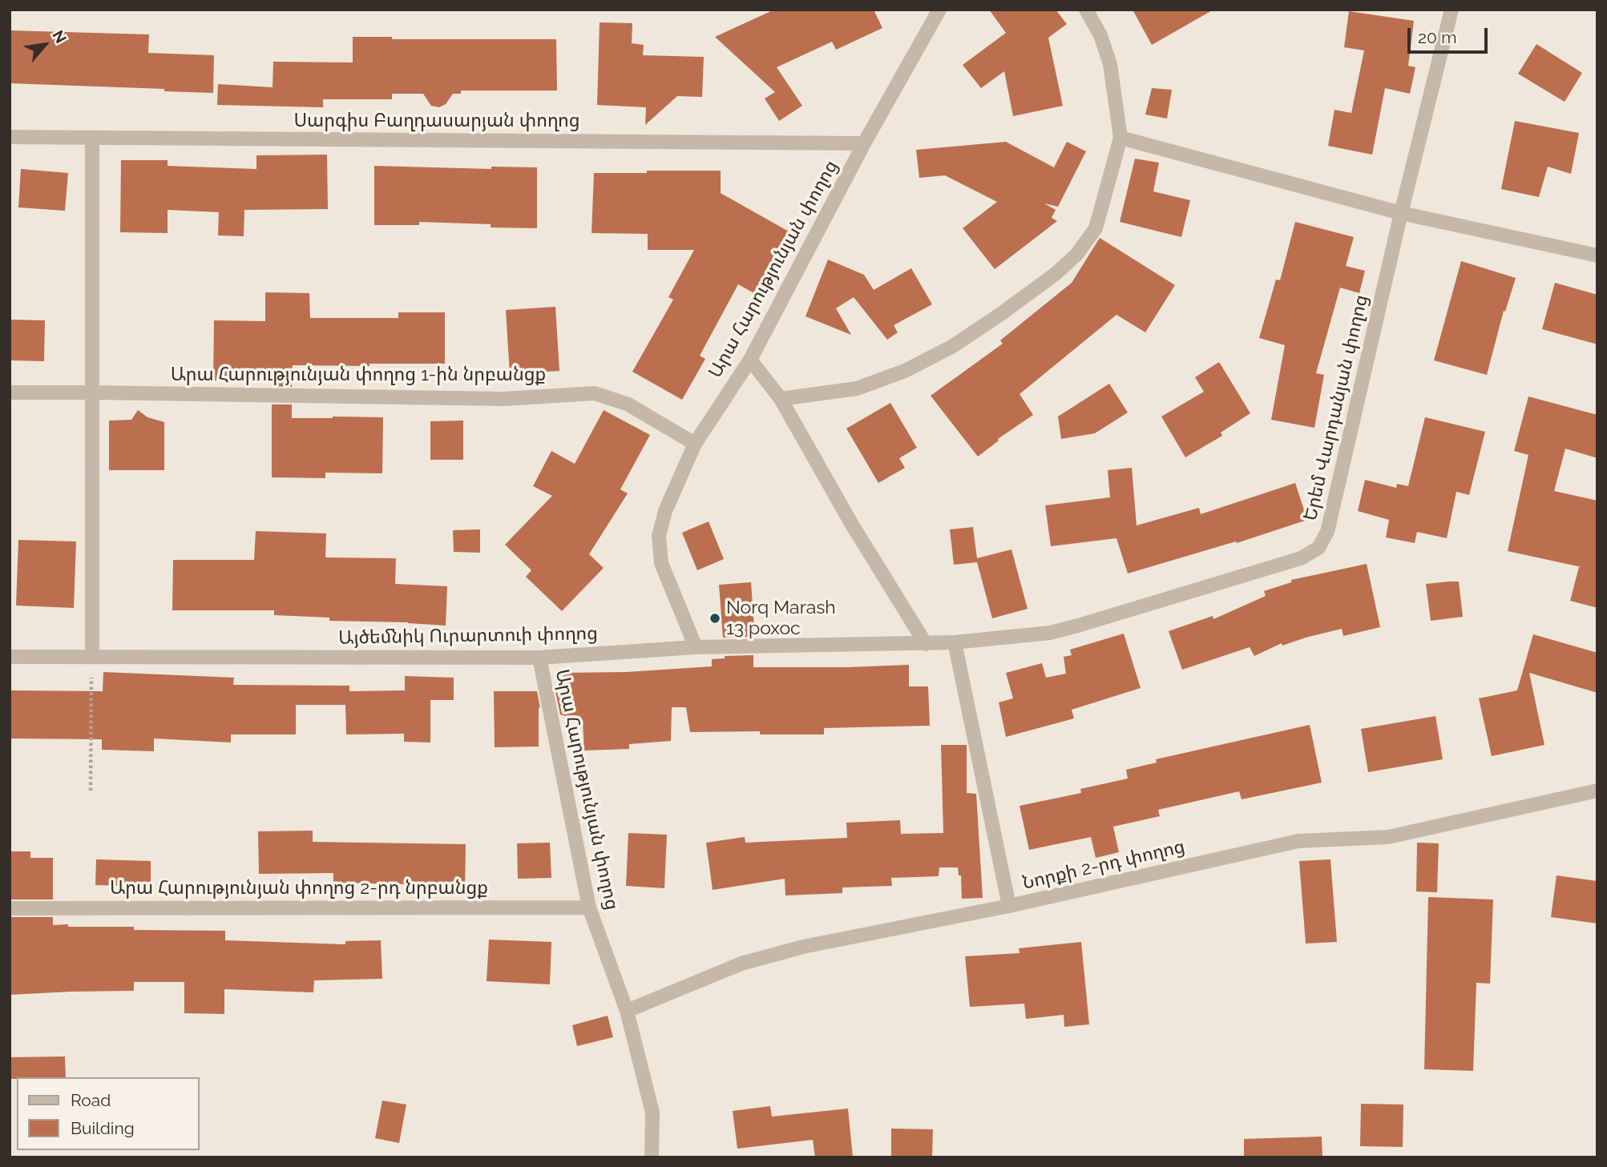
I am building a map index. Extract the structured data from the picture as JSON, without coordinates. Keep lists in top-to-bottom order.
{
  "streets": {
    "street": [
      "Սարգիս Բաղդասարյան փողոց",
      "Արա Հարությունյան փողոց",
      "Արա Հարությունյան փողոց 1-ին նրբանցք",
      "Երեմ Վարդանյան փողոց",
      "Այծեմնիկ Ուրարտուի փողոց",
      "Նորքի 2-րդ փողոց",
      "Արա Հարությունյան փողոց 2-րդ նրբանցք"
    ]
  },
  "crossings": [
    ["Սարգիս Բաղդասարյան փողոց", "Արա Հարությունյան փողոց"],
    ["Արա Հարությունյան փողոց", "Արա Հարությունյան փողոց 1-ին նրբանցք"],
    ["Արա Հարությունյան փողոց", "Այծեմնիկ Ուրարտուի փողոց"],
    ["Արա Հարությունյան փողոց", "Նորքի 2-րդ փողոց"],
    ["Արա Հարությունյան փողոց", "Արա Հարությունյան փողոց 2-րդ նրբանցք"],
    ["Երեմ Վարդանյան փողոց", "Այծեմնիկ Ուրարտուի փողոց"]
  ],
  "places": ["Norq Marash 13 poxoc"],
  "legend": ["Road", "Building"],
  "scale_bar": "20 m",
  "north": "top right"
}
